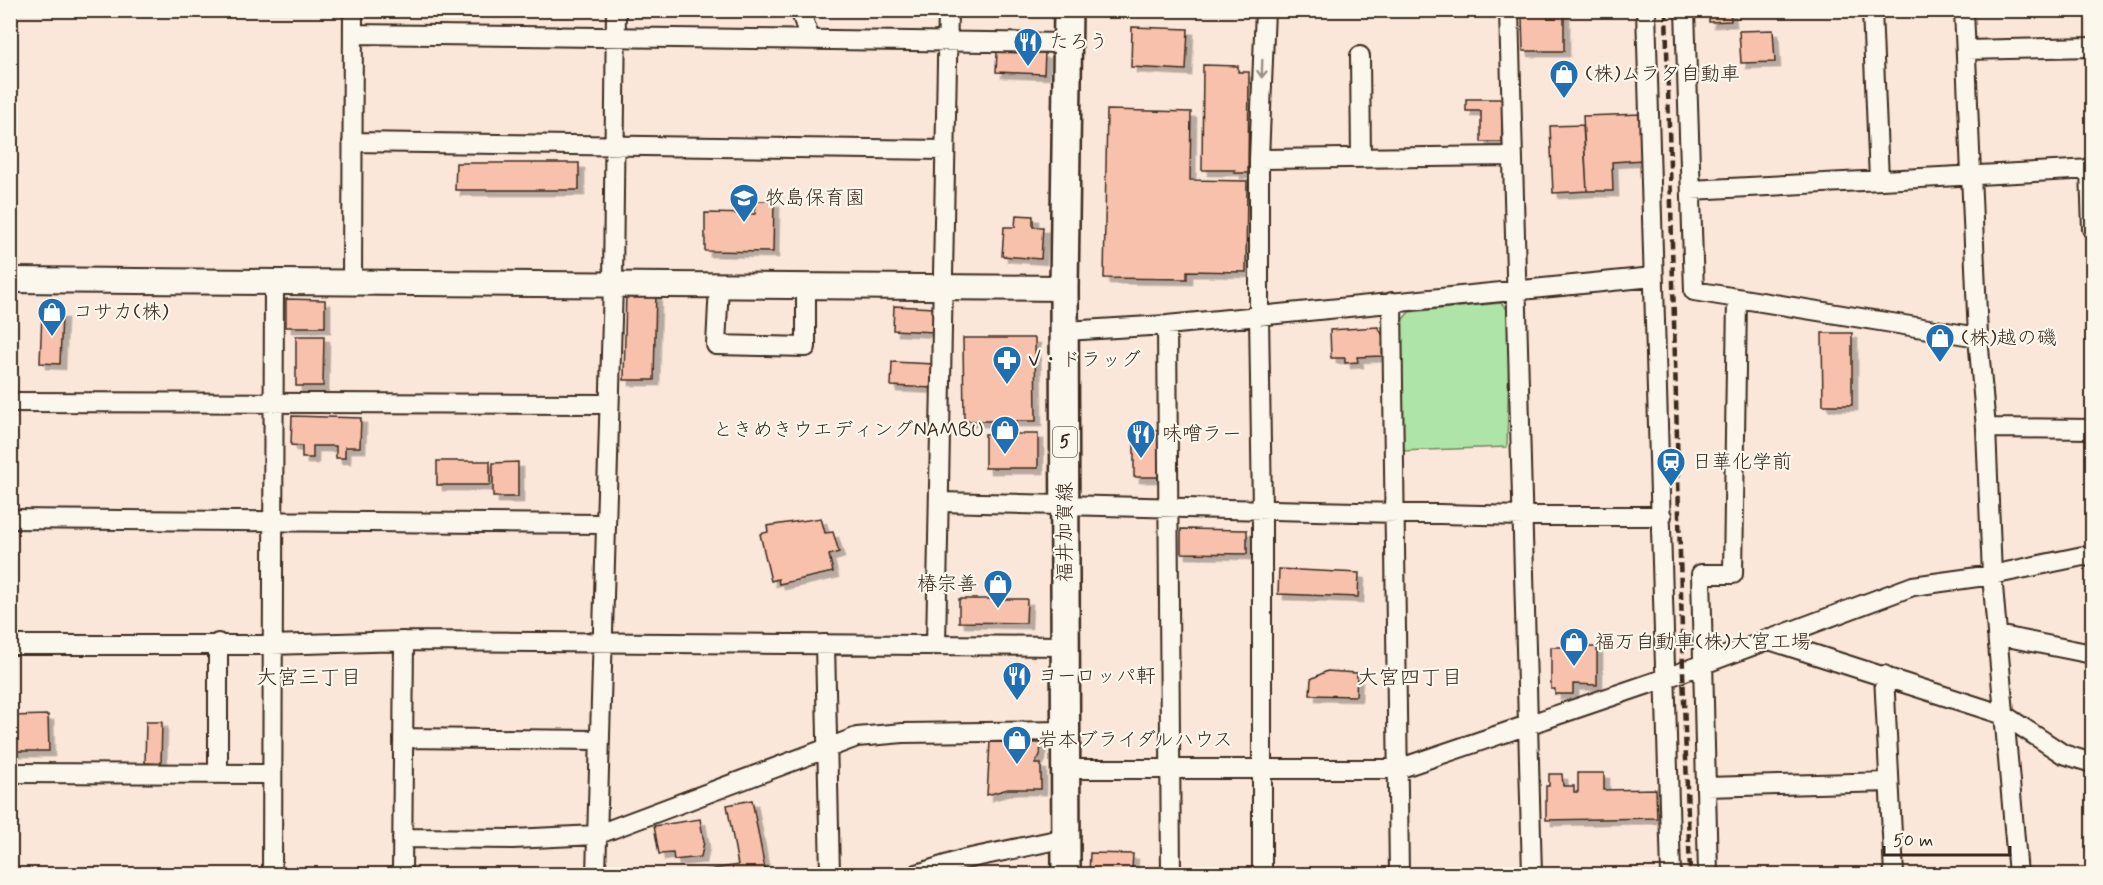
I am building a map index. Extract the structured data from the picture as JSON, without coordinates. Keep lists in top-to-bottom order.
{
  "streets": {
    "main road": ["5", "福井加賀線"]
  },
  "districts": ["大宮三丁目", "大宮四丁目"],
  "places": {
    "restaurant": ["たろう", "味噌ラー", "ヨーロッパ軒"],
    "shop": [
      "(株)ムラタ自動車",
      "コサカ(株)",
      "(株)越の磯",
      "ときめきウエディングNAMBU",
      "椿宗善",
      "福万自動車(株)大宮工場",
      "岩本ブライダルハウス"
    ],
    "school or university": ["牧島保育園"],
    "pharmacy": ["V・ドラッグ"],
    "station": ["日華化学前"]
  },
  "scale_bar": "50 m"
}
